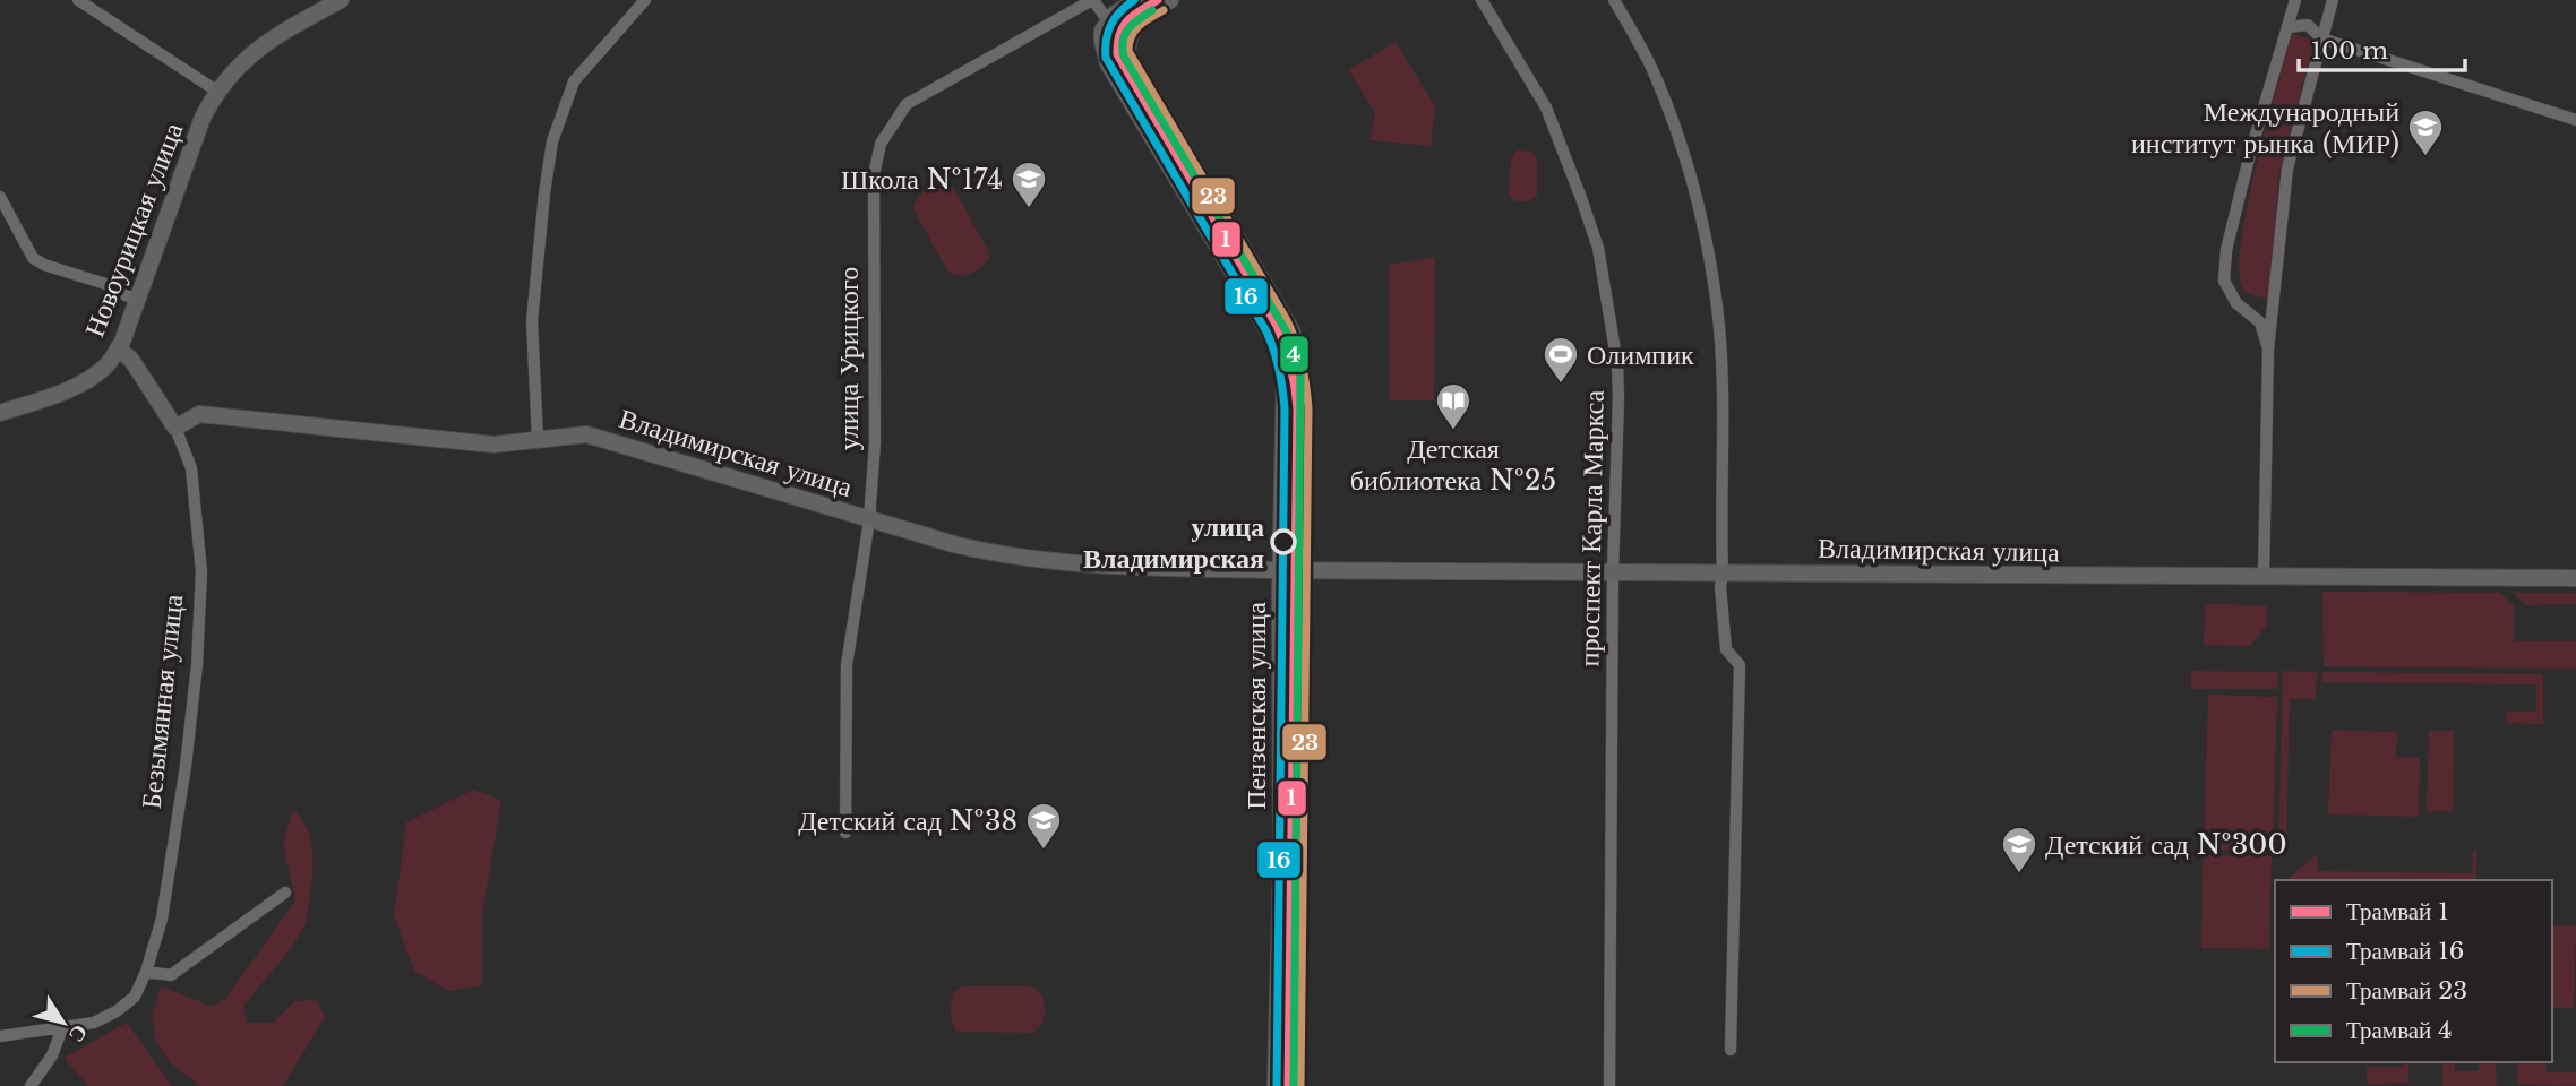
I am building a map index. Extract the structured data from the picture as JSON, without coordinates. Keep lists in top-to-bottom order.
{
  "streets": {
    "main road": [
      "Новоурицкая улица",
      "Владимирская улица",
      "Безымянная улица",
      "Пензенская улица"
    ],
    "street": ["улица Урицкого", "проспект Карла Маркса"]
  },
  "crossings": [
    ["Новоурицкая улица", "Безымянная улица"],
    ["улица Урицкого", "Владимирская улица"],
    ["Владимирская улица", "проспект Карла Маркса"],
    ["Владимирская улица", "Безымянная улица"],
    ["Владимирская улица", "Пензенская улица"]
  ],
  "places": {
    "school or university": [
      "Международный институт рынка (МИР)",
      "Школа №174",
      "Детский сад №38",
      "Детский сад №300"
    ],
    "sports": ["Олимпик"],
    "library": ["Детская библиотека №25"],
    "other": ["улица Владимирская"]
  },
  "lines": [
    "tram line 1",
    "tram line 16",
    "tram line 23",
    "tram line 4"
  ],
  "legend": [
    "Трамвай 1",
    "Трамвай 16",
    "Трамвай 23",
    "Трамвай 4"
  ],
  "scale_bar": "100 m",
  "north": "bottom right"
}
